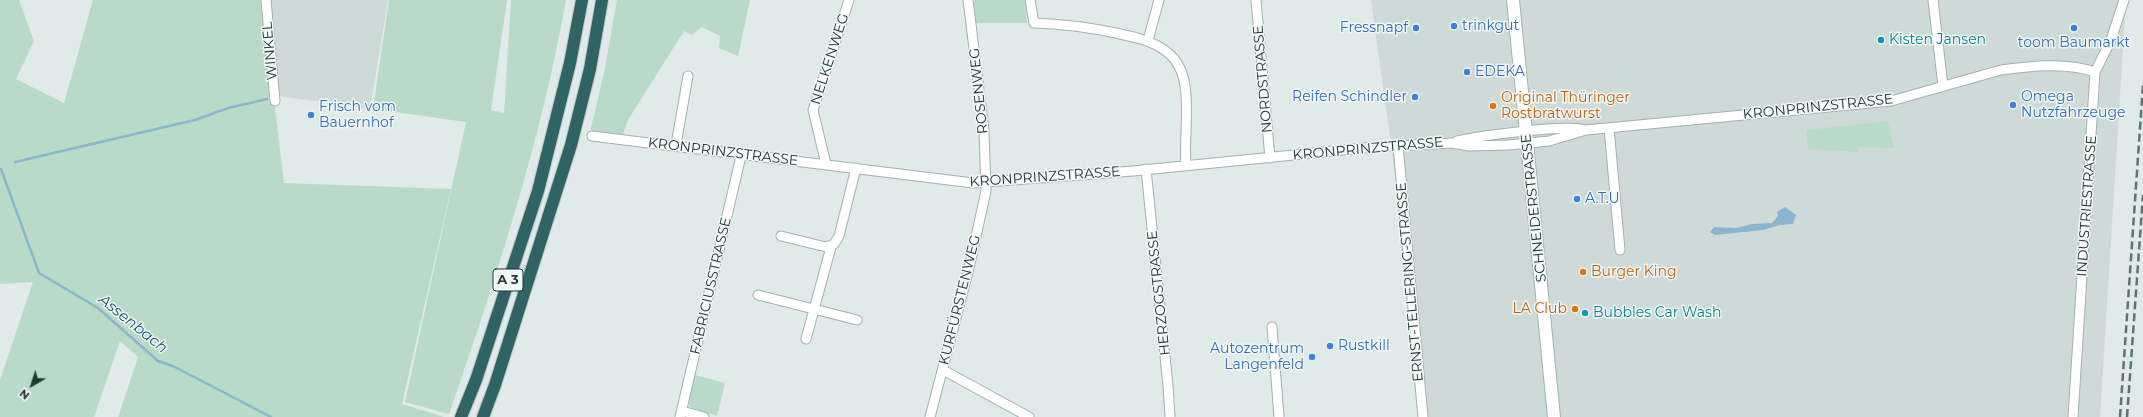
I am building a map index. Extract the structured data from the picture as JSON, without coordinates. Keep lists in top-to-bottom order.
{
  "streets": {
    "highway": ["A 3"],
    "main road": ["SCHNEIDERSTRASSE"],
    "street": [
      "WINKEL",
      "NELKENWEG",
      "NORDSTRASSE",
      "ROSENWEG",
      "KRONPRINZSTRASSE",
      "INDUSTRIESTRASSE",
      "ERNST-TELLERING-STRASSE",
      "FABRICIUSSTRASSE",
      "HERZOGSTRASSE",
      "KURFÜRSTENWEG"
    ]
  },
  "crossings": [
    ["NELKENWEG", "KRONPRINZSTRASSE"],
    ["NORDSTRASSE", "KRONPRINZSTRASSE"],
    ["ROSENWEG", "KRONPRINZSTRASSE"],
    ["ROSENWEG", "KURFÜRSTENWEG"],
    ["KRONPRINZSTRASSE", "INDUSTRIESTRASSE"],
    ["KRONPRINZSTRASSE", "SCHNEIDERSTRASSE"],
    ["KRONPRINZSTRASSE", "ERNST-TELLERING-STRASSE"],
    ["KRONPRINZSTRASSE", "FABRICIUSSTRASSE"],
    ["KRONPRINZSTRASSE", "HERZOGSTRASSE"],
    ["KRONPRINZSTRASSE", "KURFÜRSTENWEG"]
  ],
  "water": ["Assenbach"],
  "places": [
    "trinkgut",
    "Fressnapf",
    "toom Baumarkt",
    "Kisten Jansen",
    "EDEKA",
    "Reifen Schindler",
    "Omega Nutzfahrzeuge",
    "Original Thüringer Rostbratwurst",
    "Frisch vom Bauernhof",
    "A.T.U",
    "Burger King",
    "LA Club",
    "Bubbles Car Wash",
    "Rustkill",
    "Autozentrum Langenfeld"
  ],
  "north": "bottom left"
}
